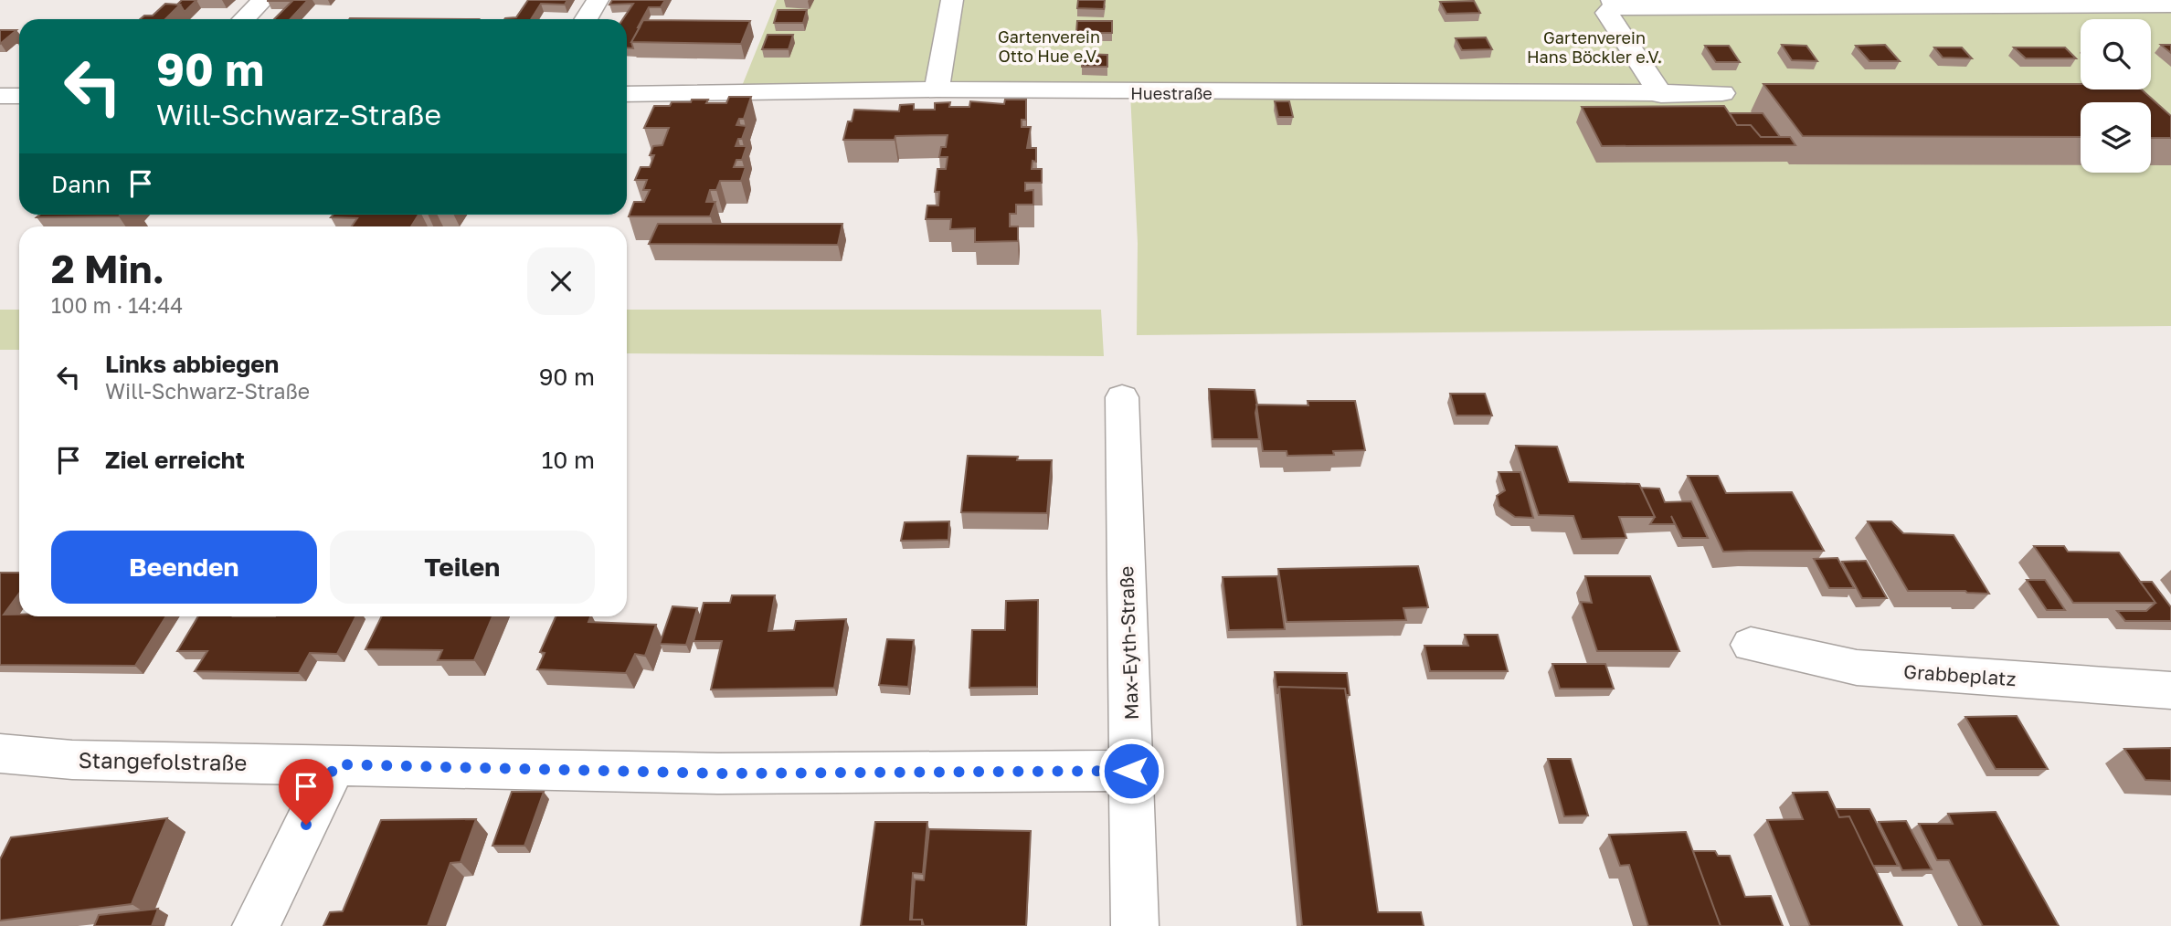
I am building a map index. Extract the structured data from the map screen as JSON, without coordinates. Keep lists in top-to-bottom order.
{
  "streets": {
    "street": [
      "Huestraße",
      "Max-Eyth-Straße",
      "Grabbeplatz",
      "Stangefolstraße"
    ]
  },
  "crossings": [
    ["Max-Eyth-Straße", "Stangefolstraße"]
  ],
  "parks": ["Gartenverein Otto Hue e.V.", "Gartenverein Hans Böckler e.V."],
  "page": {
    "turn": ["90 m", "Will-Schwarz-Straße"],
    "then": "Dann",
    "heading": ["2 Min.", "100 m · 14:44"],
    "list": [
      {
        "name": "Links abbiegen",
        "note": "Will-Schwarz-Straße",
        "value": "90 m"
      },
      {
        "name": "Ziel erreicht",
        "value": "10 m"
      }
    ],
    "buttons": ["Beenden", "Teilen"]
  }
}
